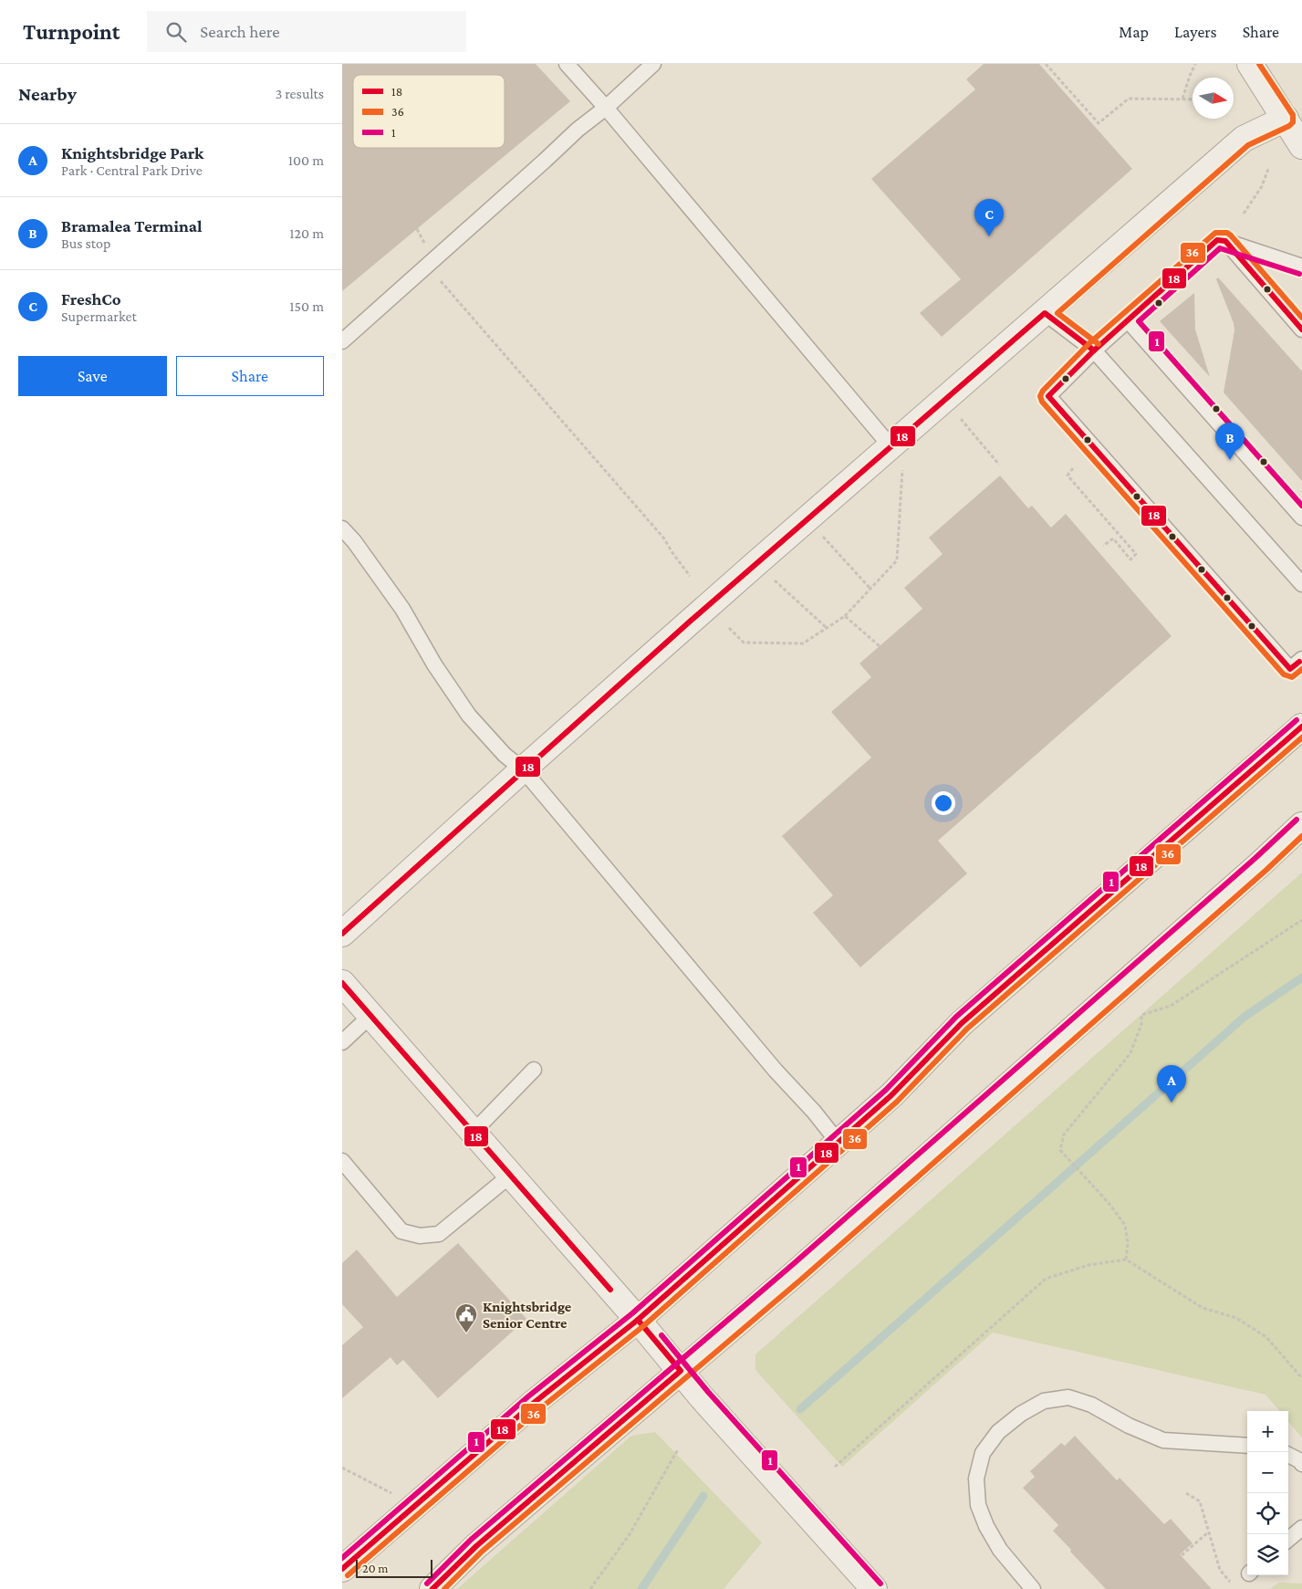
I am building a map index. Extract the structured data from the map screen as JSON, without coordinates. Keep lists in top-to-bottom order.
{
  "places": {
    "public building": ["Knightsbridge Senior Centre"]
  },
  "lines": ["transit line 36", "transit line 18", "transit line 1"],
  "legend": ["18", "36", "1"],
  "scale_bar": "20 m",
  "north": "right",
  "page": {
    "header": "Turnpoint",
    "search": "Search here",
    "nav": ["Map", "Layers", "Share"],
    "heading": ["Nearby", "3 results"],
    "list": [
      {
        "mark": "A",
        "name": "Knightsbridge Park",
        "note": "Park · Central Park Drive",
        "value": "100 m"
      },
      {
        "mark": "B",
        "name": "Bramalea Terminal",
        "note": "Bus stop",
        "value": "120 m"
      },
      {
        "mark": "C",
        "name": "FreshCo",
        "note": "Supermarket",
        "value": "150 m"
      }
    ],
    "pins": ["C", "B", "A"],
    "buttons": ["Save", "Share"],
    "map_buttons": ["+", "−"],
    "scale": "20 m"
  }
}
